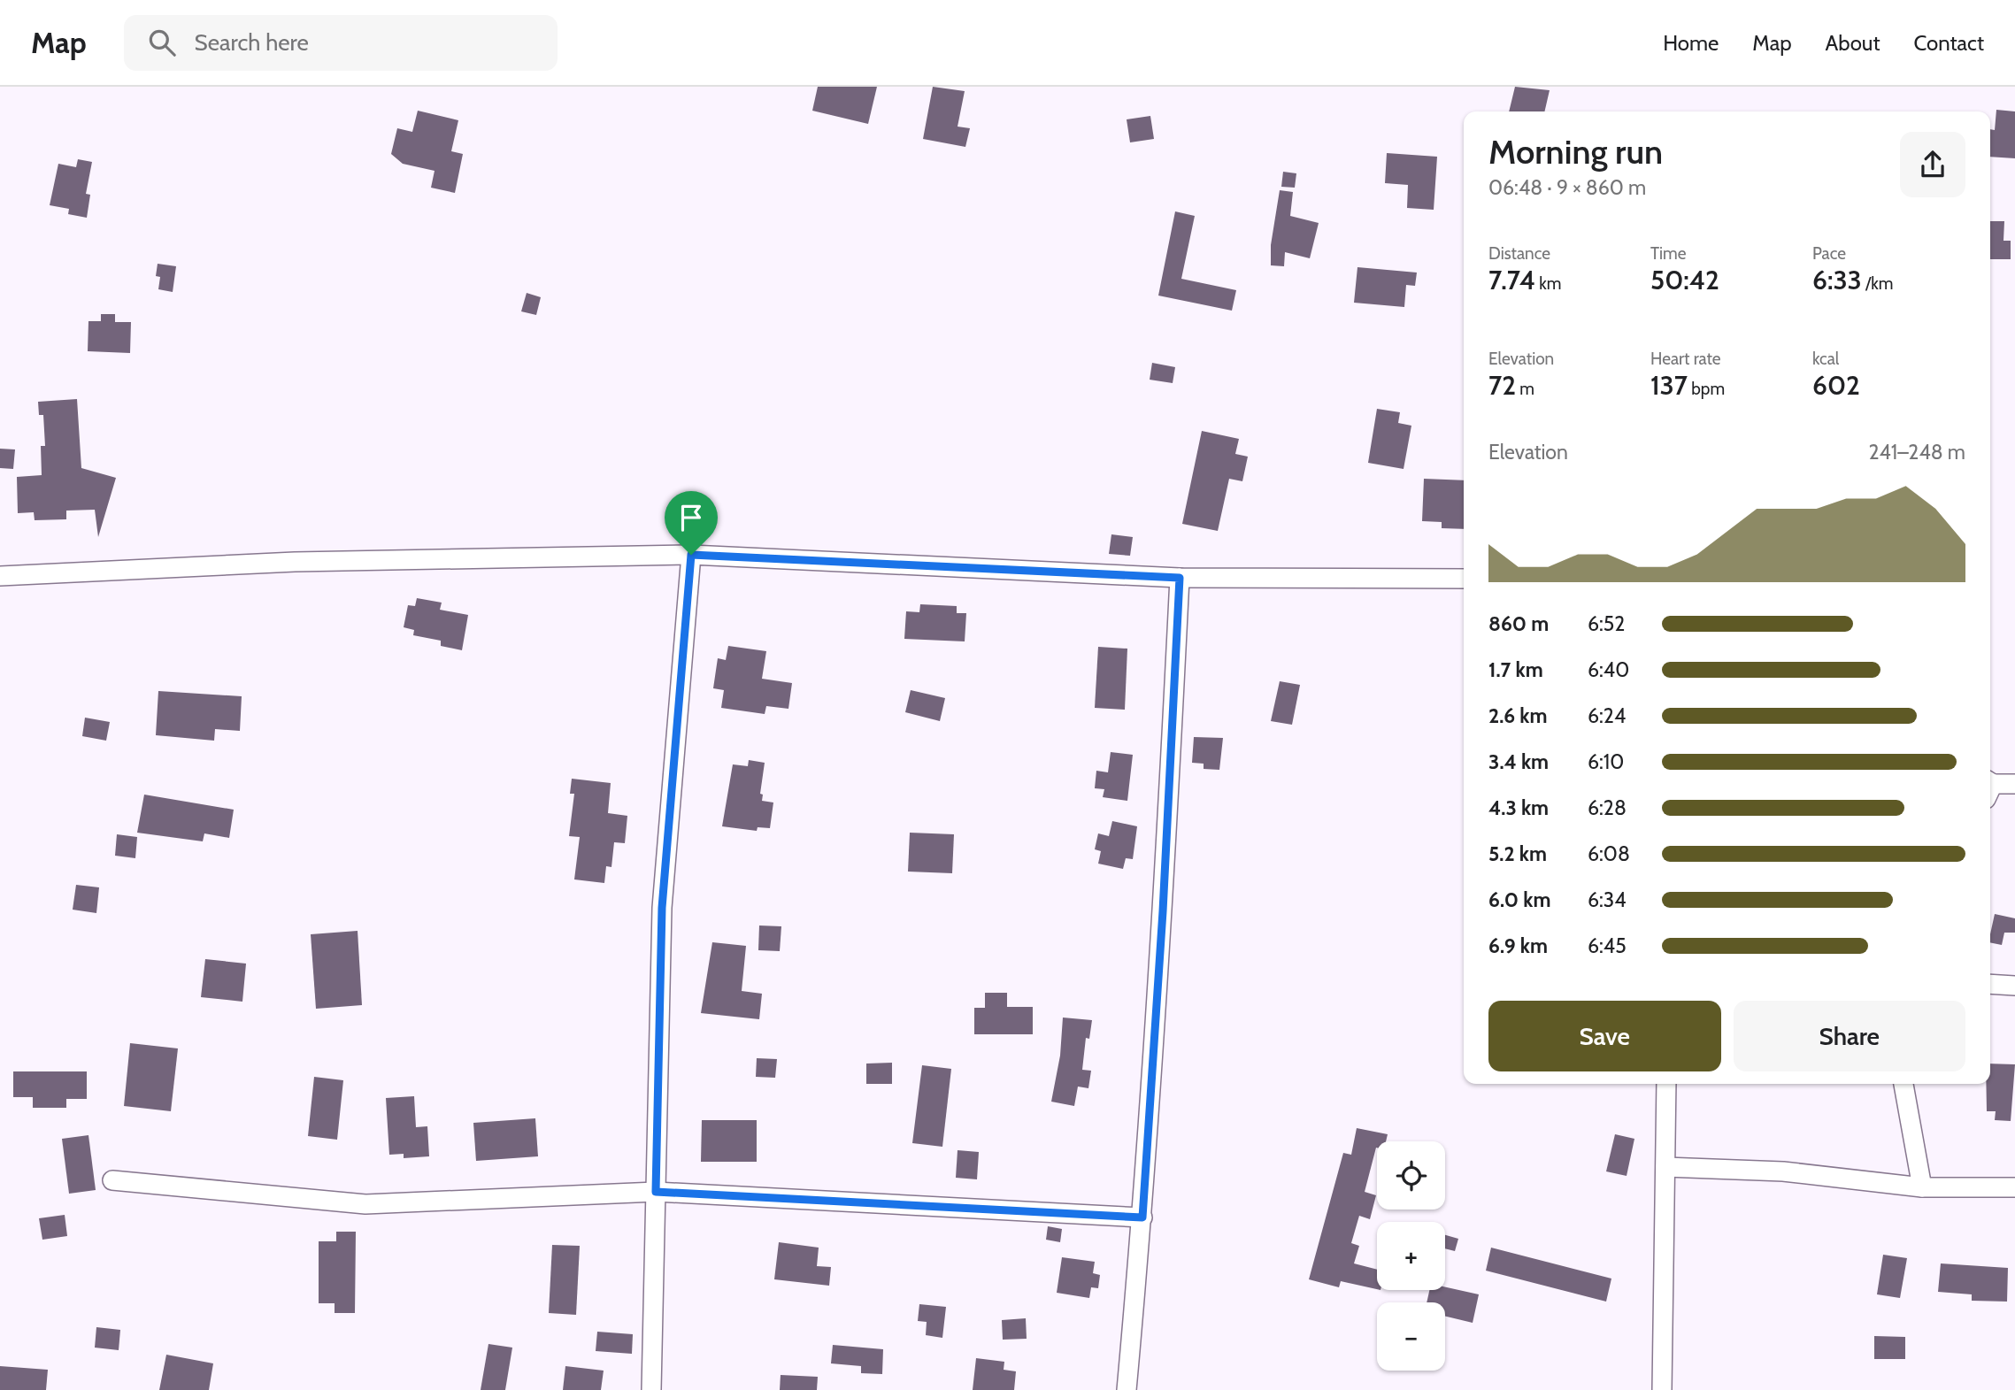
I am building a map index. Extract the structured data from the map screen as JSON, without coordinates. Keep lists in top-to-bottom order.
{
  "page": {
    "header": "Map",
    "search": "Search here",
    "nav": [
      "Home",
      "Map",
      "About",
      "Contact"
    ],
    "heading": ["Morning run", "06:48 · 9 × 860 m"],
    "stats": [
      ["Distance", "7.74 km"],
      ["Time", "50:42"],
      ["Pace", "6:33 /km"],
      ["Elevation", "72 m"],
      ["Heart rate", "137 bpm"],
      ["kcal", "602"]
    ],
    "chart": ["Elevation", "241–248 m"],
    "list": [
      {
        "name": "860 m",
        "note": "6:52"
      },
      {
        "name": "1.7 km",
        "note": "6:40"
      },
      {
        "name": "2.6 km",
        "note": "6:24"
      },
      {
        "name": "3.4 km",
        "note": "6:10"
      },
      {
        "name": "4.3 km",
        "note": "6:28"
      },
      {
        "name": "5.2 km",
        "note": "6:08"
      },
      {
        "name": "6.0 km",
        "note": "6:34"
      },
      {
        "name": "6.9 km",
        "note": "6:45"
      }
    ],
    "buttons": ["Save", "Share"],
    "map_buttons": ["+", "−"]
  }
}
